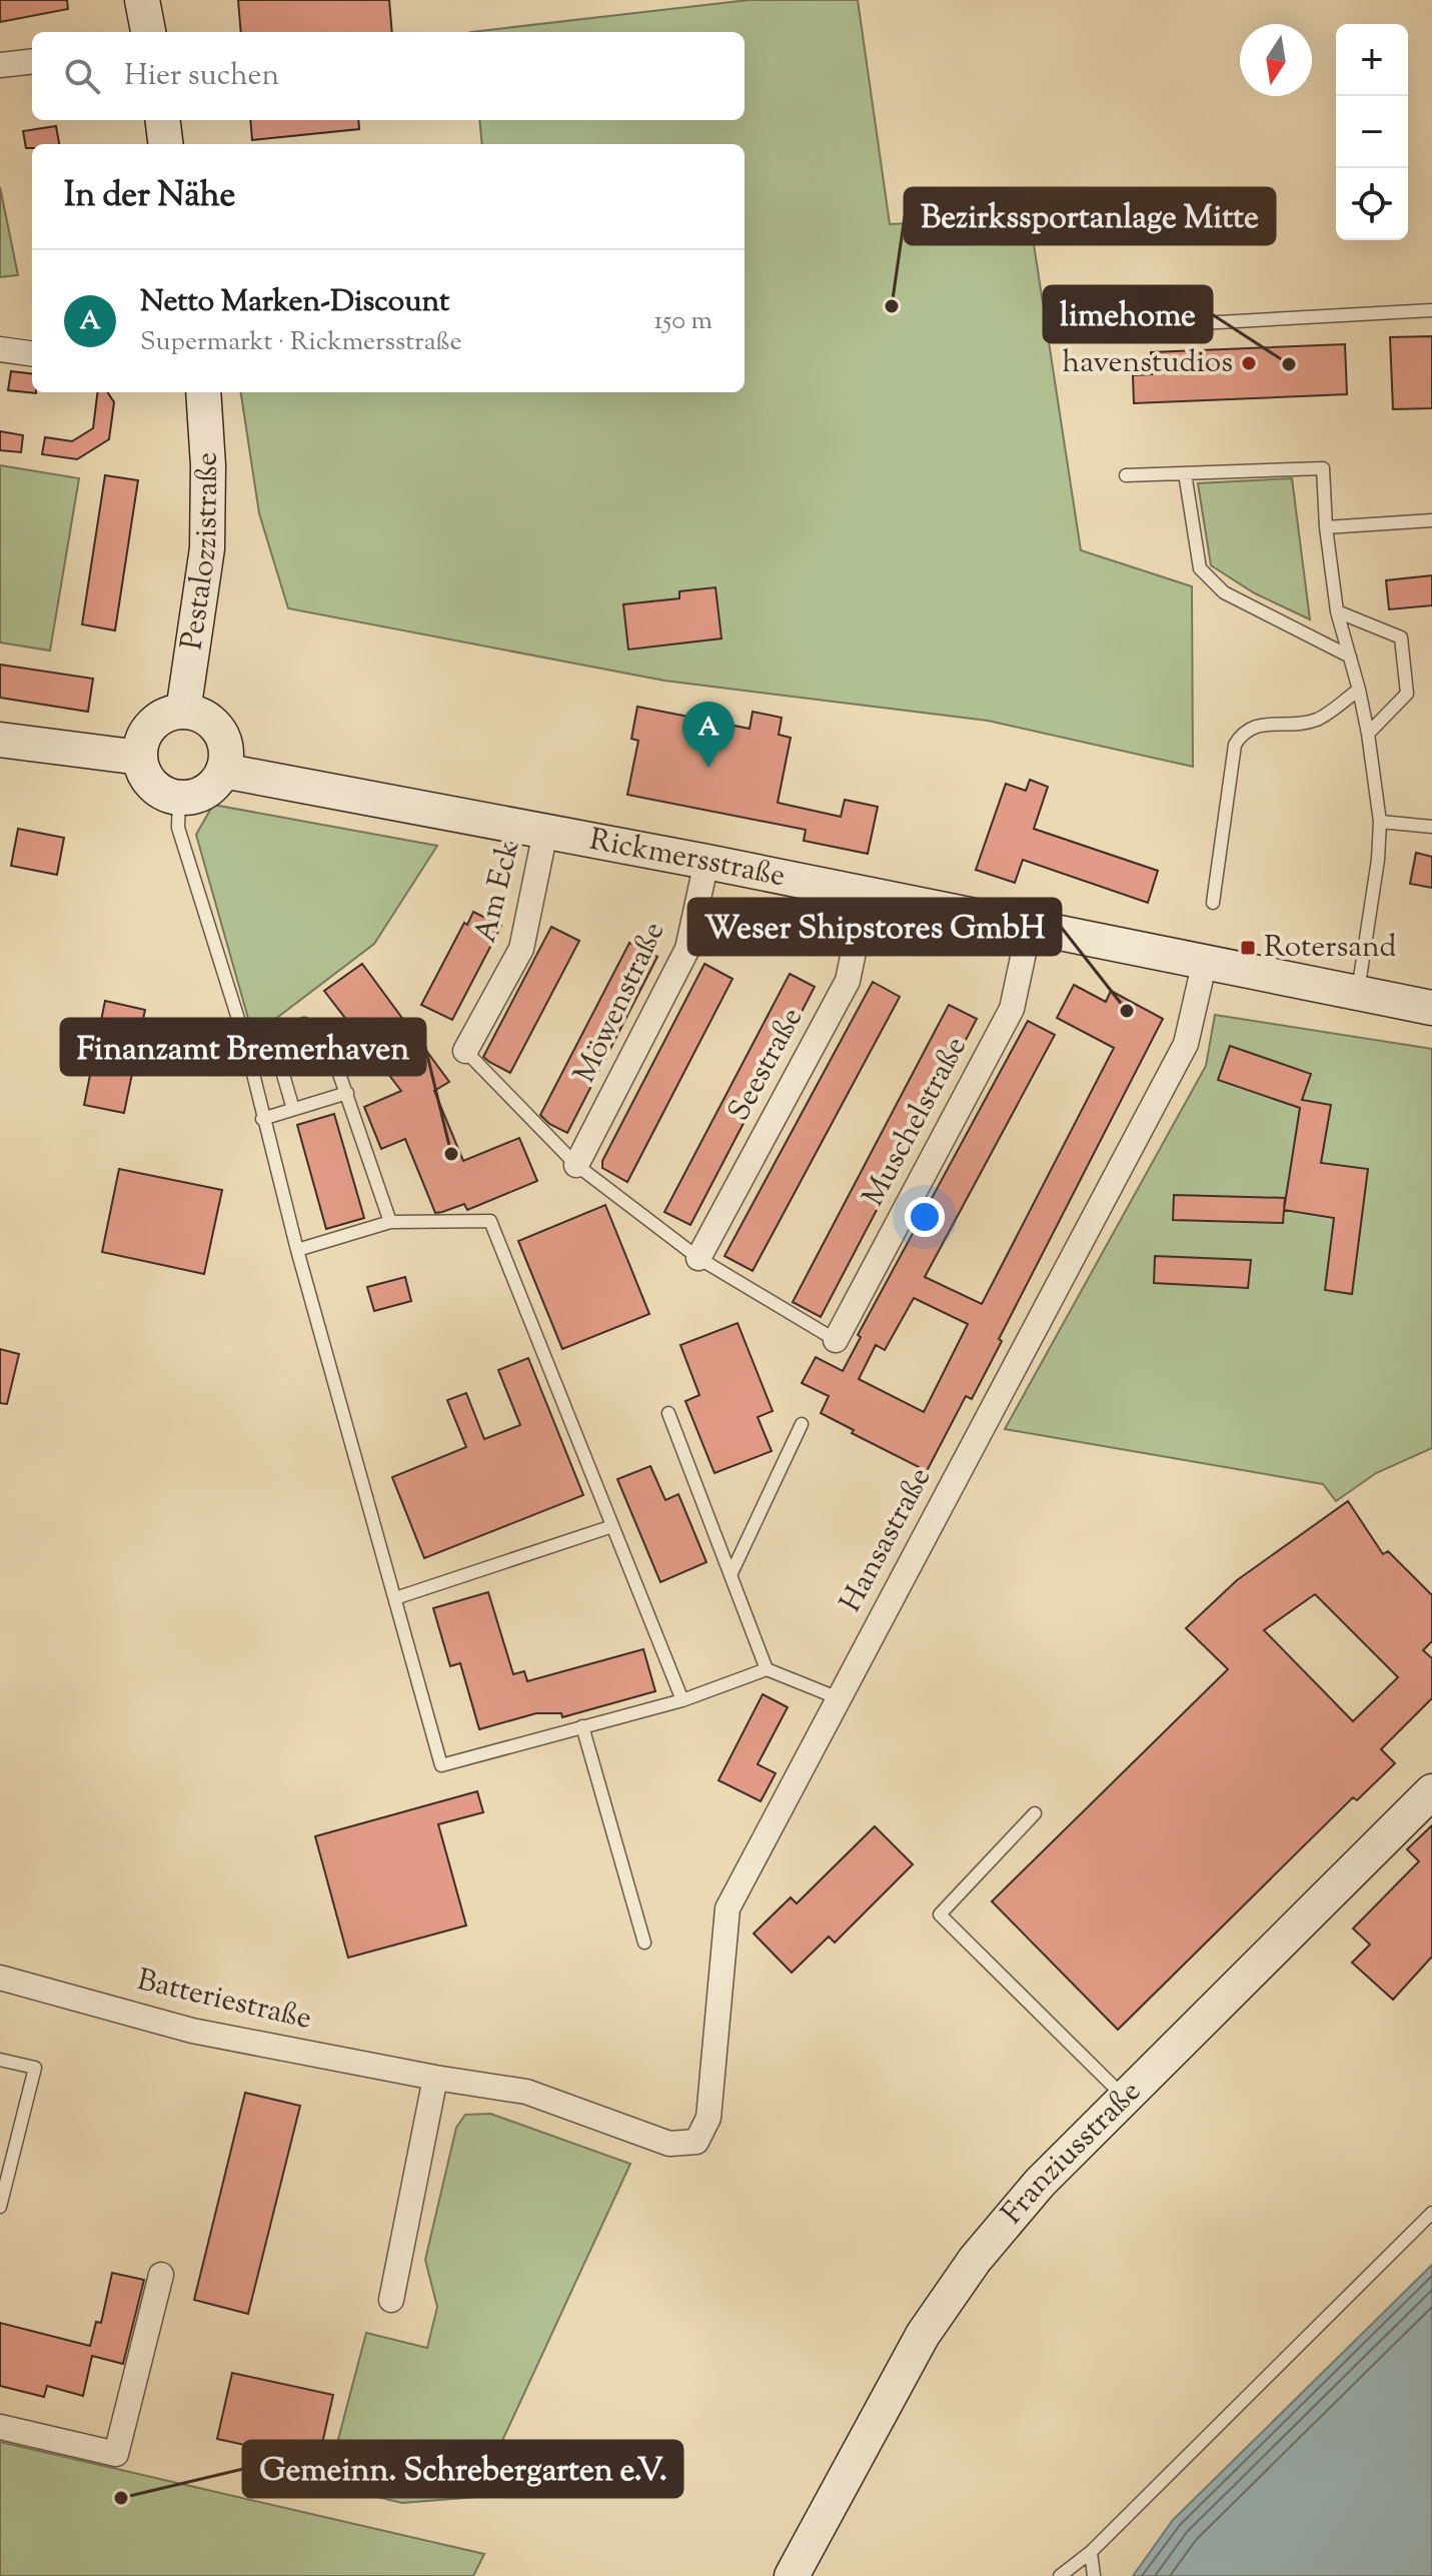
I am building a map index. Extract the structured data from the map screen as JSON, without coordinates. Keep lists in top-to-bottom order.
{
  "streets": {
    "main road": ["Pestalozzistraße", "Rickmersstraße", "Franziusstraße"],
    "street": [
      "Am Eck",
      "Möwenstraße",
      "Seestraße",
      "Muschelstraße",
      "Hansastraße",
      "Batteriestraße"
    ]
  },
  "crossings": [
    ["Pestalozzistraße", "Rickmersstraße"],
    ["Rickmersstraße", "Am Eck"],
    ["Rickmersstraße", "Möwenstraße"],
    ["Rickmersstraße", "Seestraße"],
    ["Rickmersstraße", "Muschelstraße"],
    ["Rickmersstraße", "Hansastraße"],
    ["Hansastraße", "Batteriestraße"]
  ],
  "places": {
    "other": [
      "Bezirkssportanlage Mitte",
      "havenstudios",
      "limehome",
      "Weser Shipstores GmbH",
      "Finanzamt Bremerhaven",
      "Gemeinn. Schrebergarten e.V."
    ],
    "transit": ["Rotersand"]
  },
  "north": "bottom",
  "page": {
    "map_buttons": ["+", "−"],
    "search": "Hier suchen",
    "heading": "In der Nähe",
    "list": [
      {
        "mark": "A",
        "name": "Netto Marken-Discount",
        "note": "Supermarkt · Rickmersstraße",
        "value": "150 m"
      }
    ],
    "pins": "A"
  }
}
